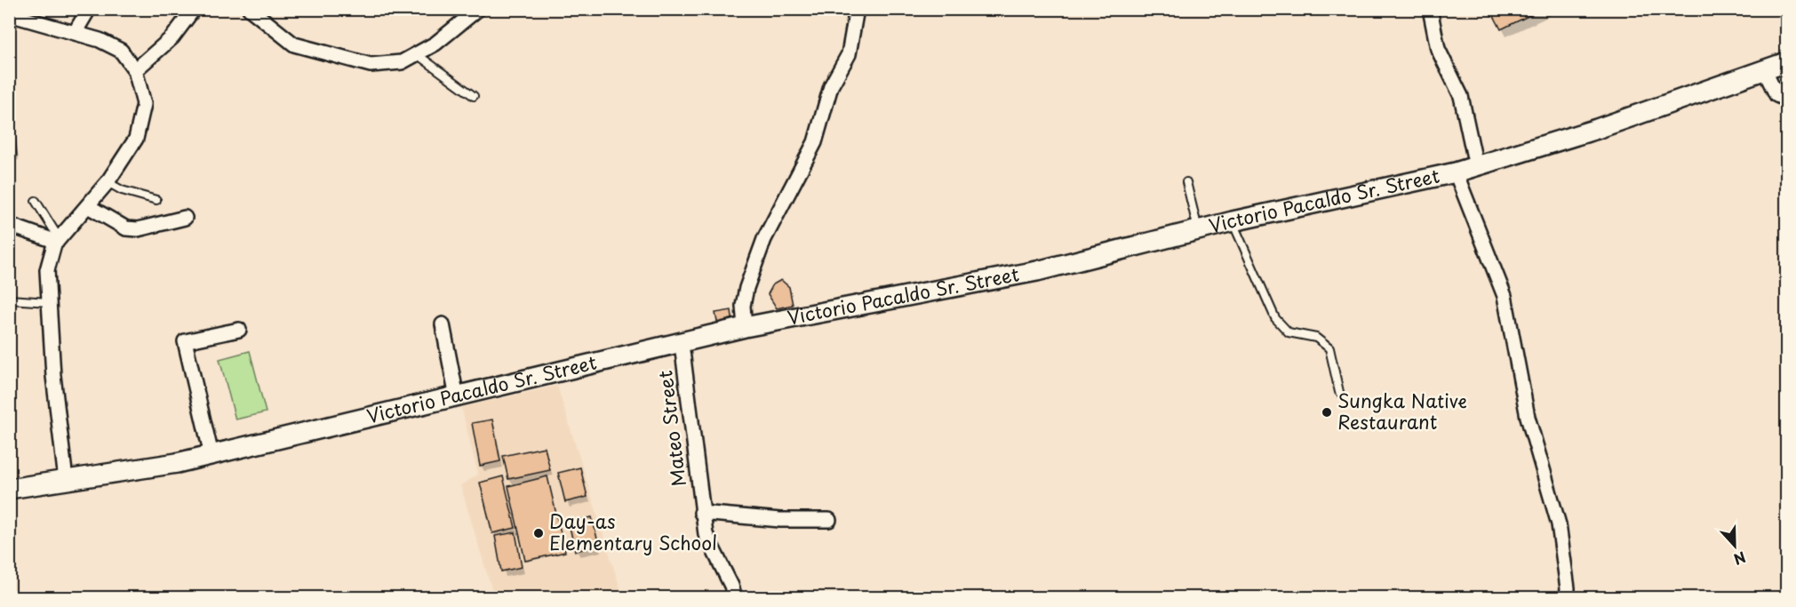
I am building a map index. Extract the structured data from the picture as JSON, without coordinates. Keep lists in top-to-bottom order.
{
  "streets": {
    "street": ["Victorio Pacaldo Sr. Street", "Mateo Street"]
  },
  "crossings": [
    ["Victorio Pacaldo Sr. Street", "Mateo Street"]
  ],
  "places": ["Sungka Native Restaurant", "Day-as Elementary School"],
  "north": "bottom"
}
